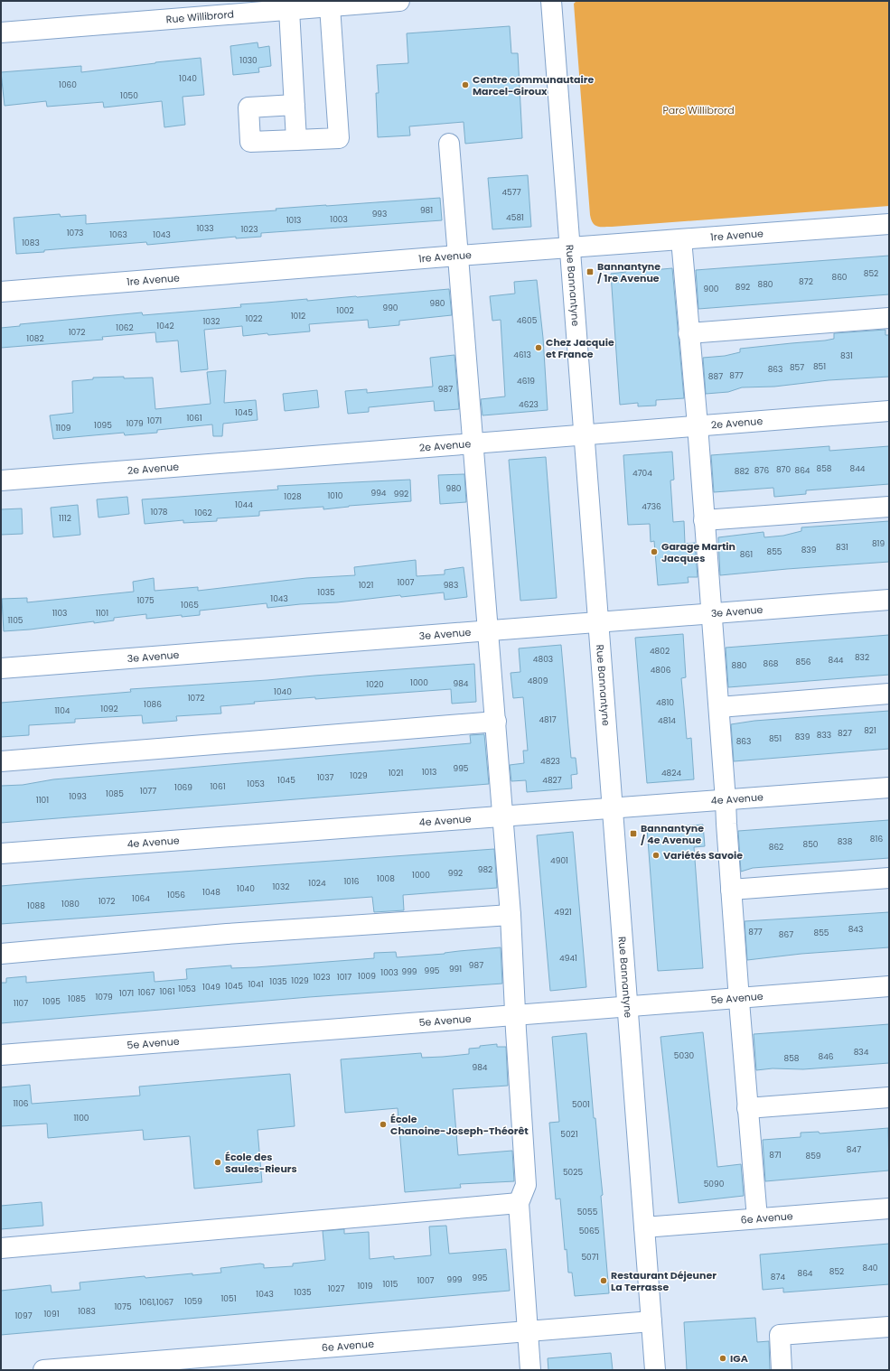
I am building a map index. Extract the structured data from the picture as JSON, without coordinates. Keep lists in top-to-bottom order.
{
  "streets": {
    "street": [
      "Rue Willibrord",
      "1re Avenue",
      "Rue Bannantyne",
      "2e Avenue",
      "3e Avenue",
      "4e Avenue",
      "5e Avenue",
      "6e Avenue"
    ]
  },
  "crossings": [
    ["1re Avenue", "Rue Bannantyne"],
    ["Rue Bannantyne", "2e Avenue"],
    ["Rue Bannantyne", "3e Avenue"],
    ["Rue Bannantyne", "4e Avenue"],
    ["Rue Bannantyne", "5e Avenue"],
    ["Rue Bannantyne", "6e Avenue"]
  ],
  "parks": ["Parc Willibrord"],
  "places": {
    "other": [
      "Centre communautaire Marcel-Giroux",
      "Chez Jacquie et France",
      "Garage Martin Jacques",
      "Variétés Savoie",
      "École Chanoine-Joseph-Théorêt",
      "École des Saules-Rieurs",
      "Restaurant Déjeuner La Terrasse",
      "IGA"
    ],
    "transit": ["Bannantyne / 1re Avenue", "Bannantyne / 4e Avenue"]
  },
  "house_numbers": [
    "1030",
    "1040",
    "1060",
    "1050",
    "4577",
    "981",
    "993",
    "4581",
    "1003",
    "1013",
    "1033",
    "1023",
    "1073",
    "1063",
    "1043",
    "1083",
    "852",
    "860",
    "872",
    "880",
    "892",
    "900",
    "980",
    "990",
    "1002",
    "1012",
    "1022",
    "4605",
    "1032",
    "1042",
    "1062",
    "1072",
    "1082",
    "4613",
    "831",
    "851",
    "857",
    "863",
    "877",
    "887",
    "4619",
    "987",
    "4623",
    "1045",
    "1061",
    "1071",
    "1079",
    "1095",
    "1109",
    "858",
    "844",
    "870",
    "876",
    "864",
    "882",
    "4704",
    "980",
    "994",
    "992",
    "1010",
    "1028",
    "1044",
    "4736",
    "1078",
    "1062",
    "1112",
    "819",
    "831",
    "839",
    "855",
    "861",
    "1007",
    "1021",
    "983",
    "1035",
    "1043",
    "1075",
    "1065",
    "1103",
    "1101",
    "1105",
    "4802",
    "832",
    "4803",
    "844",
    "856",
    "868",
    "880",
    "4806",
    "4809",
    "1000",
    "984",
    "1020",
    "1040",
    "1072",
    "4810",
    "1086",
    "1092",
    "1104",
    "4817",
    "4814",
    "821",
    "827",
    "833",
    "839",
    "851",
    "863",
    "4823",
    "995",
    "1013",
    "1021",
    "4824",
    "1029",
    "1037",
    "1045",
    "4827",
    "1053",
    "1061",
    "1069",
    "1077",
    "1085",
    "1093",
    "1101",
    "816",
    "838",
    "850",
    "862",
    "4901",
    "982",
    "992",
    "1000",
    "1008",
    "1016",
    "1024",
    "1032",
    "1040",
    "1048",
    "1056",
    "1064",
    "1072",
    "1080",
    "1088",
    "4921",
    "843",
    "877",
    "855",
    "867",
    "4941",
    "987",
    "991",
    "995",
    "999",
    "1003",
    "1009",
    "1023",
    "1017",
    "1029",
    "1035",
    "1041",
    "1045",
    "1049",
    "1053",
    "1061",
    "1067",
    "1071",
    "1079",
    "1085",
    "1095",
    "1107",
    "834",
    "5030",
    "846",
    "858",
    "984",
    "1106",
    "5001",
    "1100",
    "5021",
    "847",
    "871",
    "859",
    "5025",
    "5090",
    "5055",
    "5065",
    "5071",
    "840",
    "852",
    "864",
    "874",
    "995",
    "999",
    "1007",
    "1015",
    "1019",
    "1027",
    "1035",
    "1043",
    "1051",
    "1059",
    "1061,1067",
    "1075",
    "1083",
    "1091",
    "1097"
  ]
}
